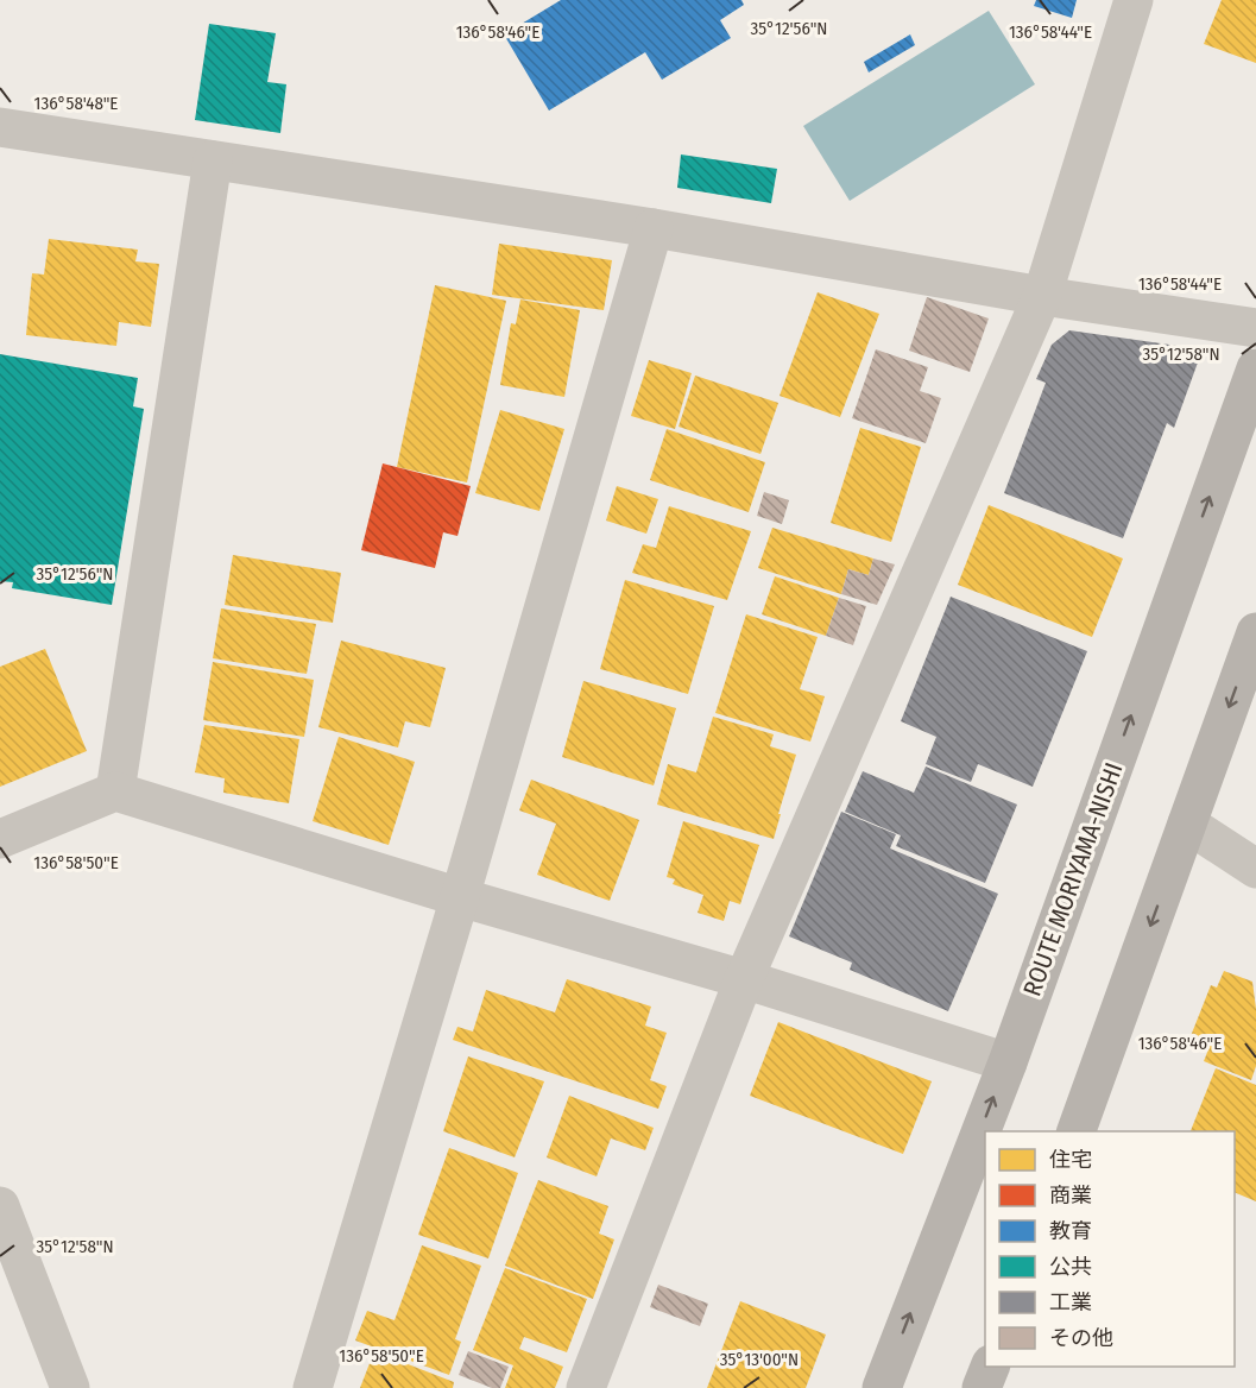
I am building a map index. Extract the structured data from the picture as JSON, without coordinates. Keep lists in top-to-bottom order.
{
  "streets": {
    "main road": ["ROUTE MORIYAMA-NISHI"]
  },
  "legend": [
    "住宅",
    "商業",
    "教育",
    "公共",
    "工業",
    "その他"
  ],
  "coordinates": [
    "35°12'56\"N",
    "136°58'46\"E",
    "136°58'44\"E",
    "136°58'48\"E",
    "35°12'58\"N",
    "136°58'50\"E",
    "35°13'00\"N"
  ]
}
